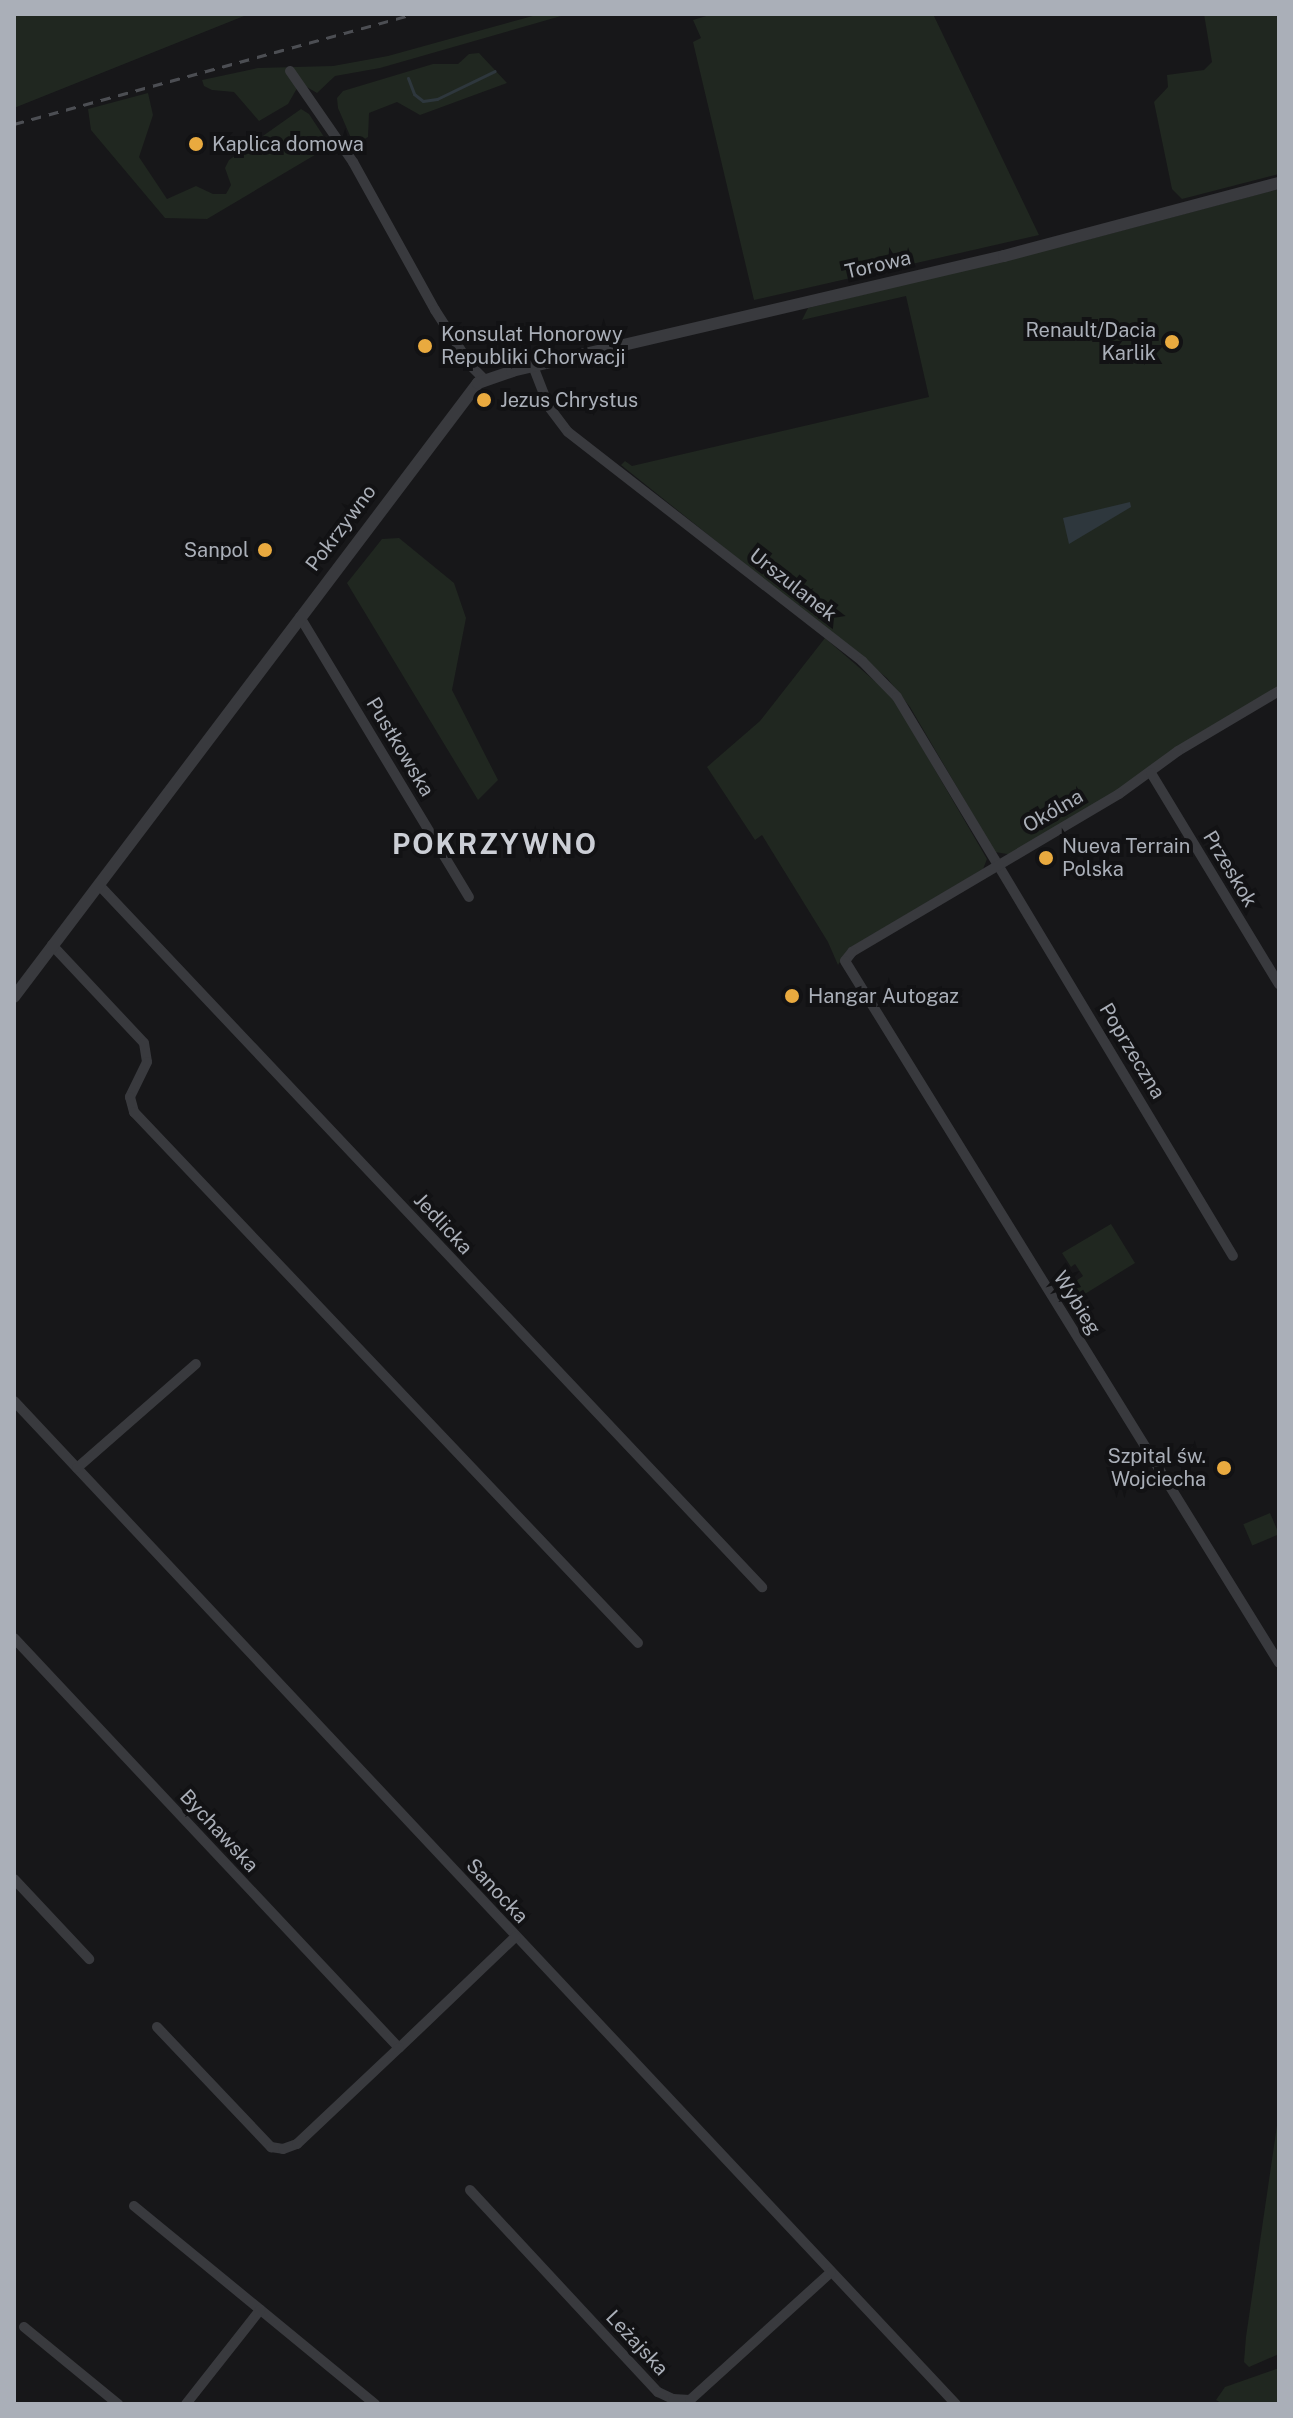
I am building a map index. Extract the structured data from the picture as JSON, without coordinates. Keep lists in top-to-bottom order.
{
  "streets": {
    "street": [
      "Torowa",
      "Pokrzywno",
      "Urszulanek",
      "Pustkowska",
      "Okólna",
      "Przeskok",
      "Poprzeczna",
      "Jedlicka",
      "Wybieg",
      "Bychawska",
      "Sanocka",
      "Leżajska"
    ]
  },
  "crossings": [
    ["Torowa", "Pokrzywno"],
    ["Torowa", "Urszulanek"],
    ["Pokrzywno", "Pustkowska"],
    ["Pokrzywno", "Jedlicka"],
    ["Urszulanek", "Okólna"],
    ["Urszulanek", "Poprzeczna"],
    ["Okólna", "Przeskok"],
    ["Okólna", "Poprzeczna"],
    ["Okólna", "Wybieg"],
    ["Sanocka", "Leżajska"]
  ],
  "districts": ["POKRZYWNO"],
  "places": [
    "Kaplica domowa",
    "Renault/Dacia Karlik",
    "Konsulat Honorowy Republiki Chorwacji",
    "Jezus Chrystus",
    "Sanpol",
    "Nueva Terrain Polska",
    "Hangar Autogaz",
    "Szpital św. Wojciecha"
  ]
}
